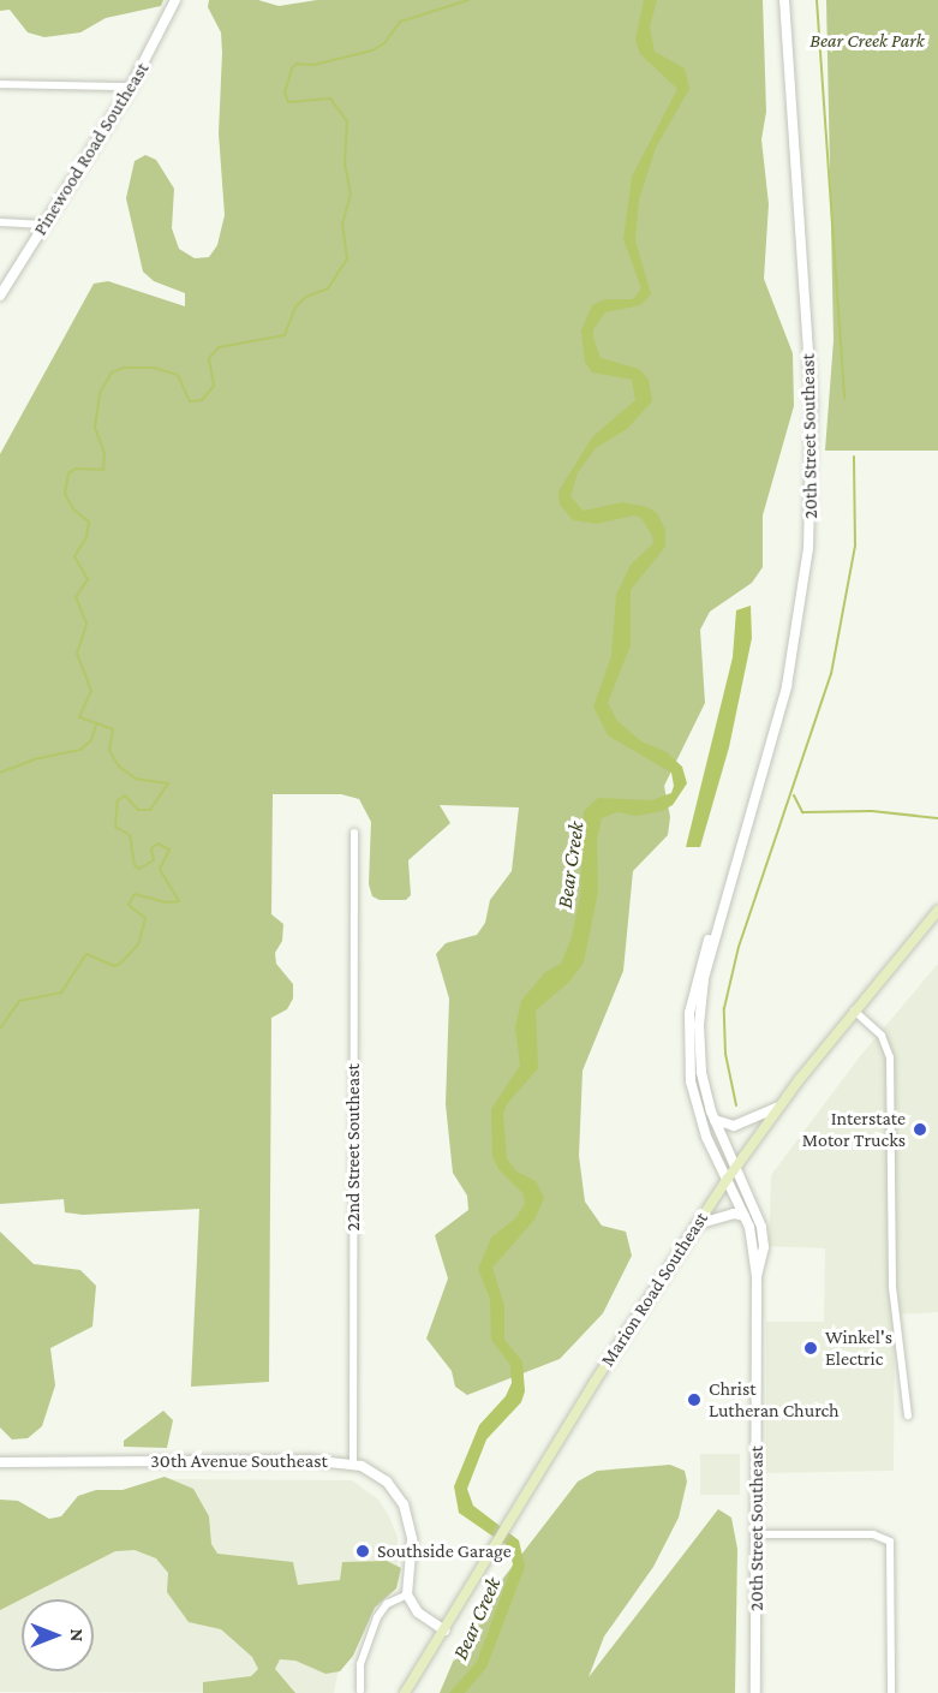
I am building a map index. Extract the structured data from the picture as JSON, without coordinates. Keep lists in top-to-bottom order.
{
  "streets": {
    "main road": ["Marion Road Southeast"],
    "street": [
      "Pinewood Road Southeast",
      "20th Street Southeast",
      "22nd Street Southeast",
      "30th Avenue Southeast"
    ]
  },
  "crossings": [
    ["20th Street Southeast", "Marion Road Southeast"],
    ["22nd Street Southeast", "30th Avenue Southeast"]
  ],
  "water": ["Bear Creek"],
  "parks": ["Bear Creek Park"],
  "places": [
    "Interstate Motor Trucks",
    "Winkel's Electric",
    "Christ Lutheran Church",
    "Southside Garage"
  ],
  "north": "right"
}
